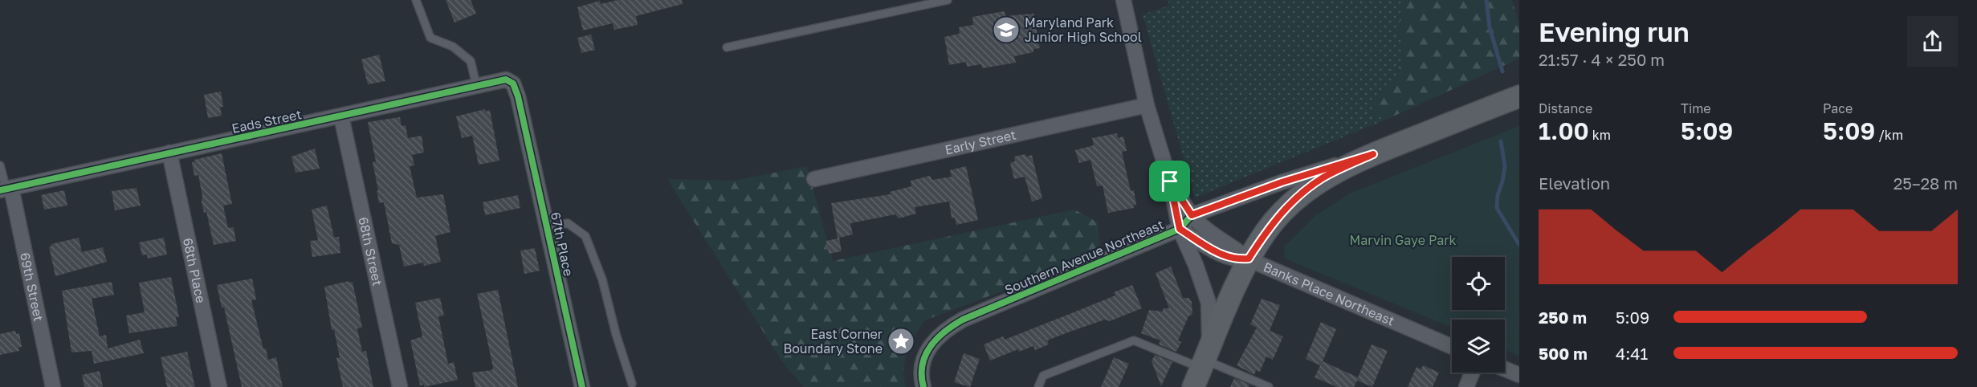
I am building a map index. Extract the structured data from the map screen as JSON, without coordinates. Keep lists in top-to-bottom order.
{
  "streets": {
    "main road": ["Southern Avenue Northeast"],
    "street": [
      "Eads Street",
      "Early Street",
      "67th Place",
      "68th Street",
      "68th Place",
      "69th Street",
      "Banks Place Northeast"
    ]
  },
  "crossings": [
    ["Eads Street", "67th Place"],
    ["Eads Street", "68th Street"],
    ["Eads Street", "68th Place"],
    ["Eads Street", "69th Street"],
    ["Southern Avenue Northeast", "Banks Place Northeast"]
  ],
  "parks": ["Marvin Gaye Park"],
  "places": {
    "school or university": ["Maryland Park Junior High School"],
    "place": ["East Corner Boundary Stone"]
  },
  "page": {
    "heading": ["Evening run", "21:57 · 4 × 250 m"],
    "stats": [
      ["Distance", "1.00 km"],
      ["Time", "5:09"],
      ["Pace", "5:09 /km"]
    ],
    "chart": ["Elevation", "25–28 m"],
    "list": [
      {
        "name": "250 m",
        "note": "5:09"
      },
      {
        "name": "500 m",
        "note": "4:41"
      }
    ]
  }
}
